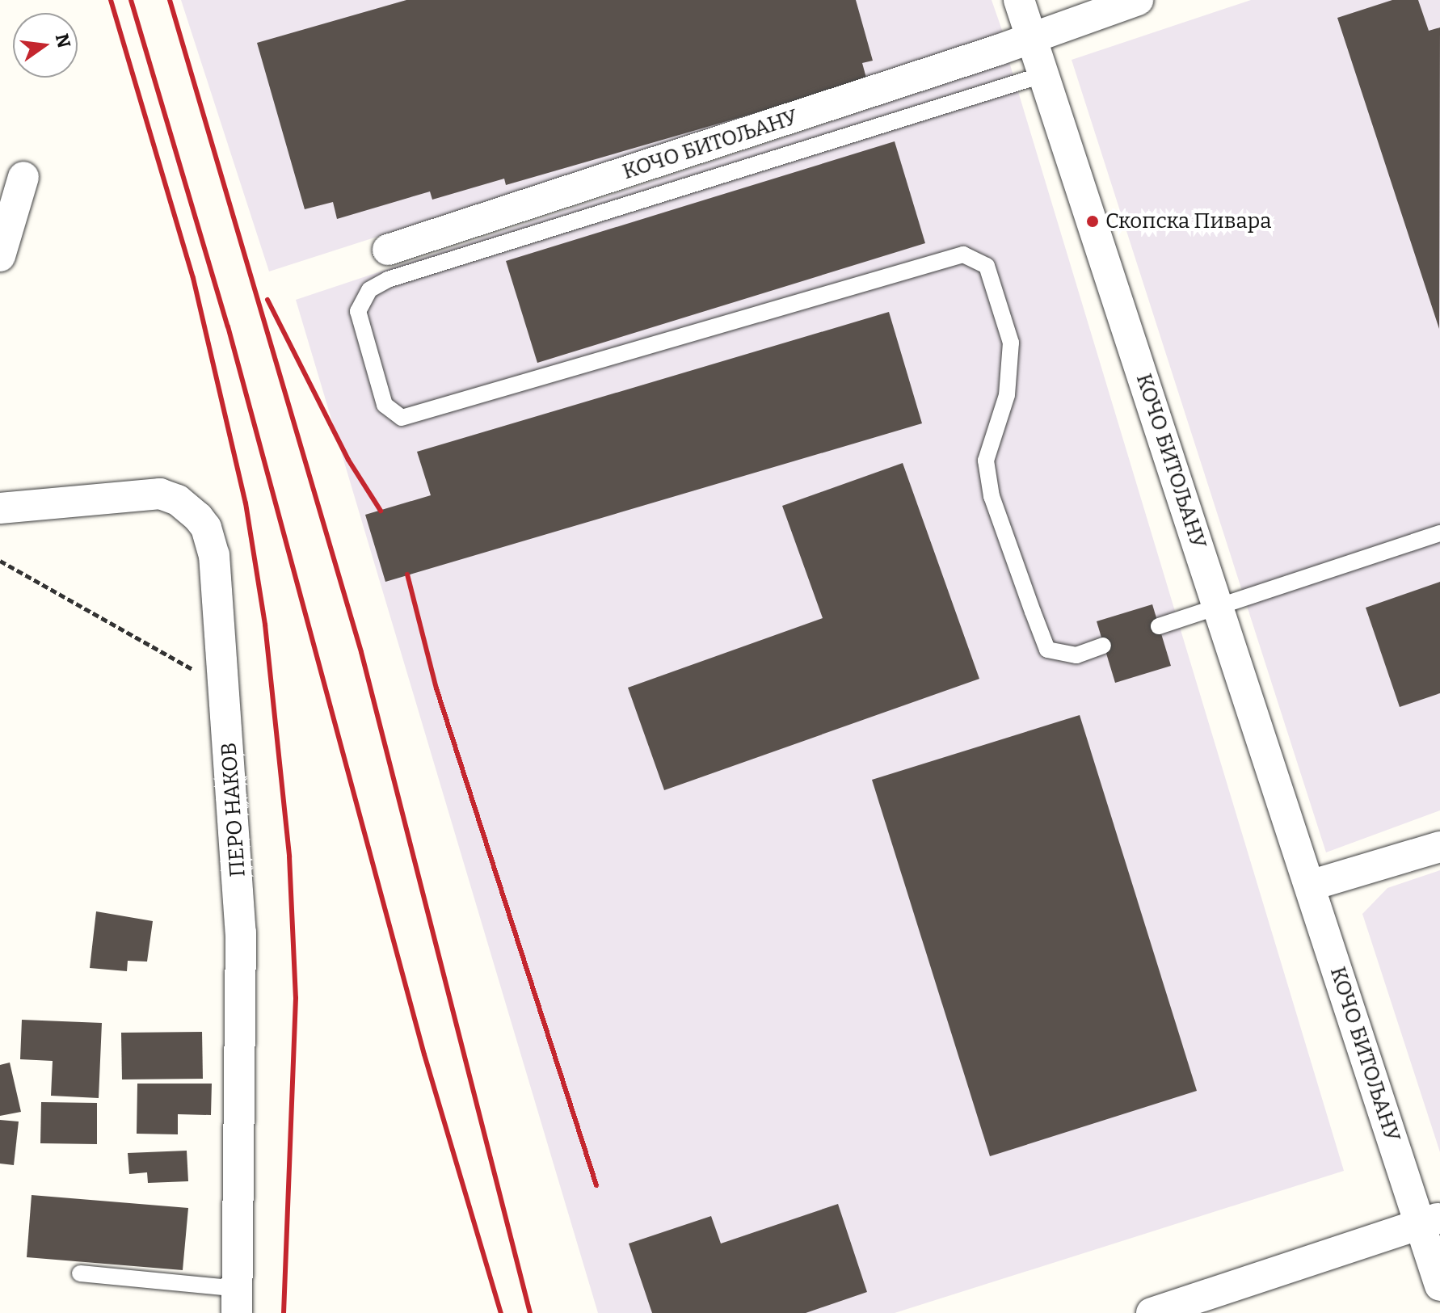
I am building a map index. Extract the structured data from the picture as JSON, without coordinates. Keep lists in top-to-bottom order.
{
  "streets": {
    "street": ["КОЧО БИТОЉАНУ", "ПЕРО НАКОВ"]
  },
  "places": ["Скопска Пивара"],
  "north": "right"
}
